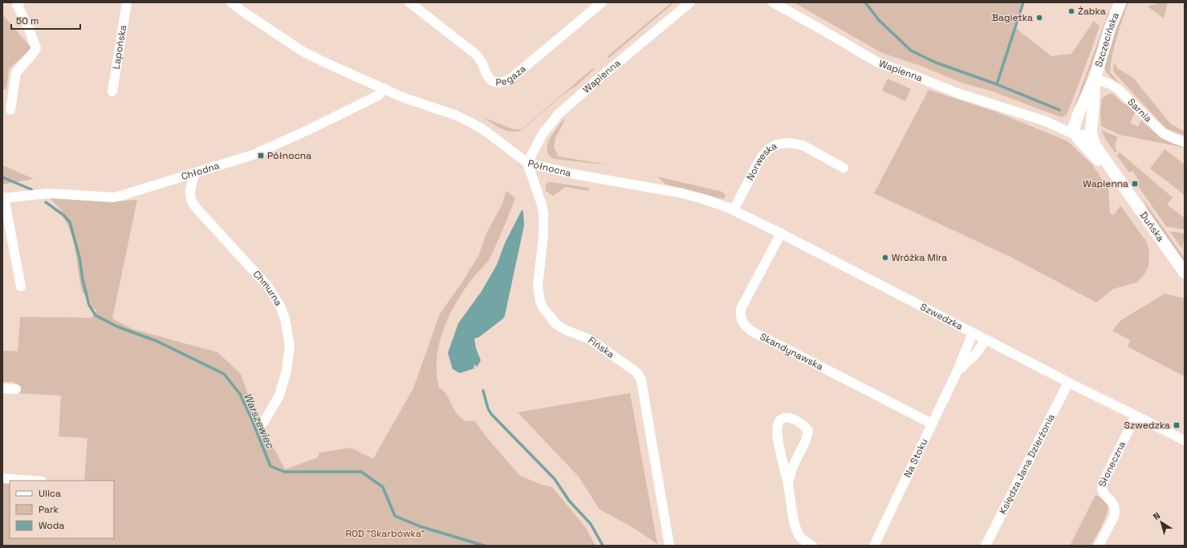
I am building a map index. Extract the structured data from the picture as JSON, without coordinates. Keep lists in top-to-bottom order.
{
  "streets": {
    "street": [
      "Szczecińska",
      "Lapońska",
      "Wapienna",
      "Pegaza",
      "Sarnia",
      "Norweska",
      "Północna",
      "Chłodna",
      "Duńska",
      "Chmurna",
      "Szwedzka",
      "Fińska",
      "Skandynawska",
      "Na Stoku",
      "Księdza Jana Dzierżonia",
      "Słoneczna"
    ]
  },
  "crossings": [
    ["Szczecińska", "Wapienna"],
    ["Szczecińska", "Sarnia"],
    ["Szczecińska", "Duńska"],
    ["Wapienna", "Północna"],
    ["Wapienna", "Duńska"],
    ["Wapienna", "Fińska"],
    ["Norweska", "Północna"],
    ["Norweska", "Szwedzka"],
    ["Północna", "Chłodna"],
    ["Północna", "Szwedzka"],
    ["Północna", "Fińska"],
    ["Chłodna", "Chmurna"],
    ["Szwedzka", "Skandynawska"],
    ["Szwedzka", "Na Stoku"],
    ["Szwedzka", "Księdza Jana Dzierżonia"],
    ["Szwedzka", "Słoneczna"],
    ["Skandynawska", "Na Stoku"]
  ],
  "water": ["Warszewiec"],
  "parks": ["ROD \"Skarbówka\""],
  "places": {
    "other": ["Żabka", "Bagietka", "Wróżka Mira"],
    "transit": ["Północna", "Wapienna", "Szwedzka"]
  },
  "legend": ["Ulica", "Park", "Woda"],
  "scale_bar": "50 m",
  "north": "top left"
}
